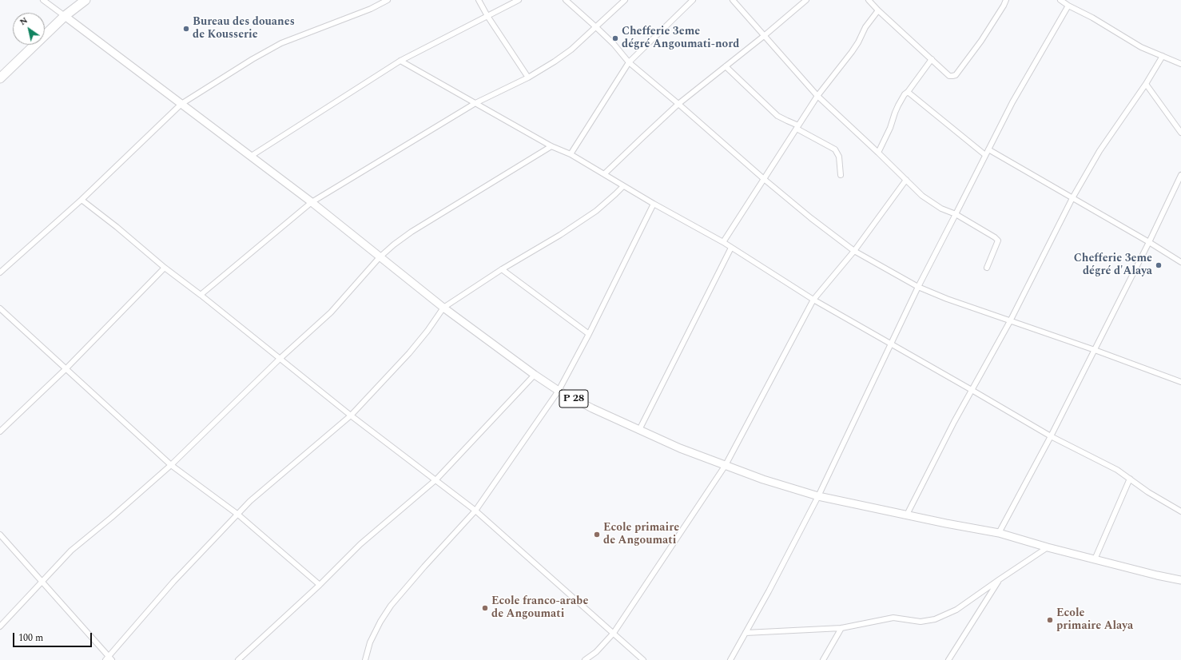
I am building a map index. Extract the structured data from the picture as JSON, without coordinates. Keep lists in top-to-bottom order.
{
  "streets": {
    "main road": ["P 28"]
  },
  "places": [
    "Bureau des douanes de Kousserie",
    "Chefferie 3eme dégré Angoumati-nord",
    "Chefferie 3eme dégré d'Alaya",
    "Ecole primaire de Angoumati",
    "Ecole franco-arabe de Angoumati",
    "Ecole primaire Alaya"
  ],
  "scale_bar": "100 m",
  "north": "top left"
}
